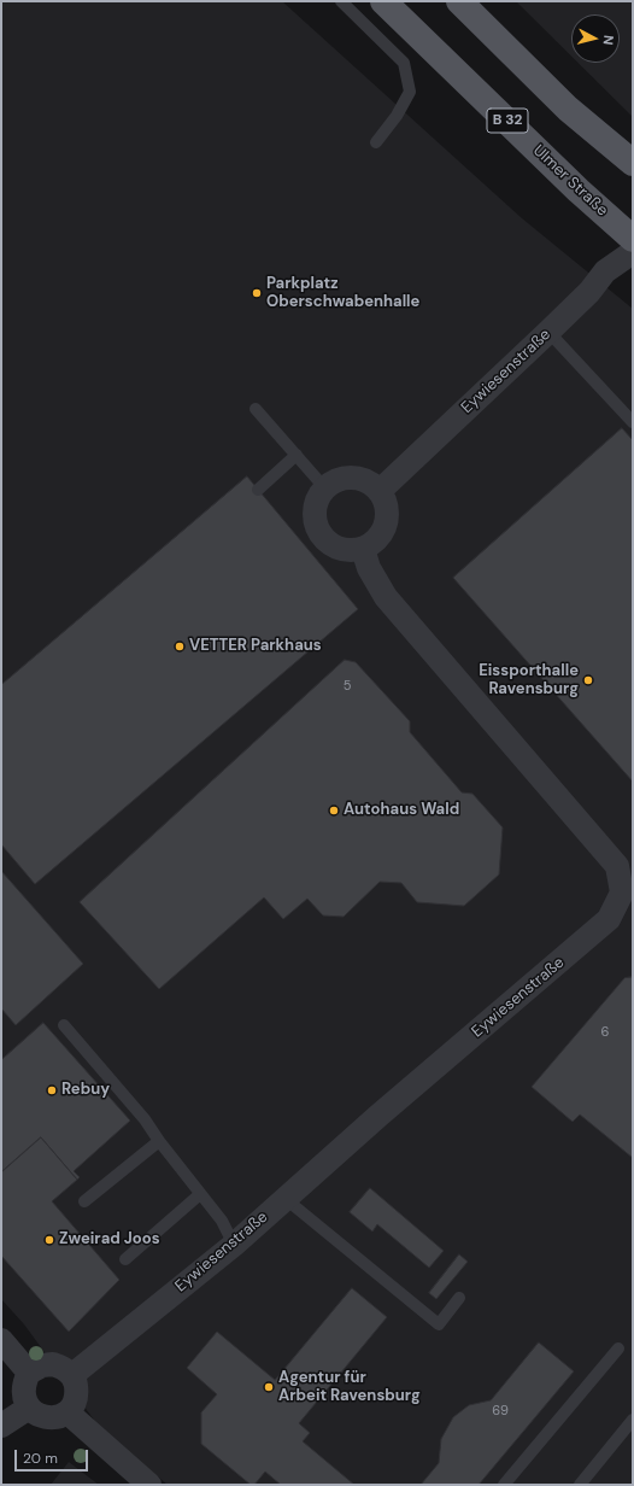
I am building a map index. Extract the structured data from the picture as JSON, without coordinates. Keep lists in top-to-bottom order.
{
  "streets": {
    "main road": ["B 32", "Ulmer Straße"],
    "street": ["Eywiesenstraße"]
  },
  "places": [
    "Parkplatz Oberschwabenhalle",
    "VETTER Parkhaus",
    "Eissporthalle Ravensburg",
    "Autohaus Wald",
    "Rebuy",
    "Zweirad Joos",
    "Agentur für Arbeit Ravensburg"
  ],
  "house_numbers": ["5", "6", "69"],
  "scale_bar": "20 m",
  "north": "right"
}
